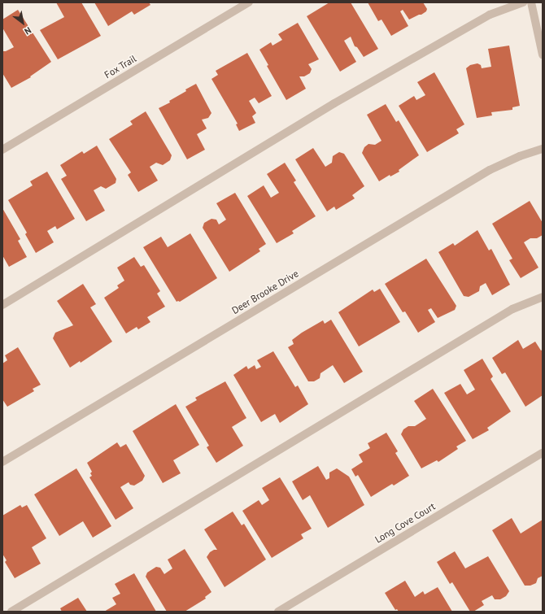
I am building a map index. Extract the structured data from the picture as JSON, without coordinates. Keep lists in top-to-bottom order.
{
  "streets": {
    "street": ["Fox Trail", "Deer Brooke Drive", "Long Cove Court"]
  },
  "north": "bottom right"
}
